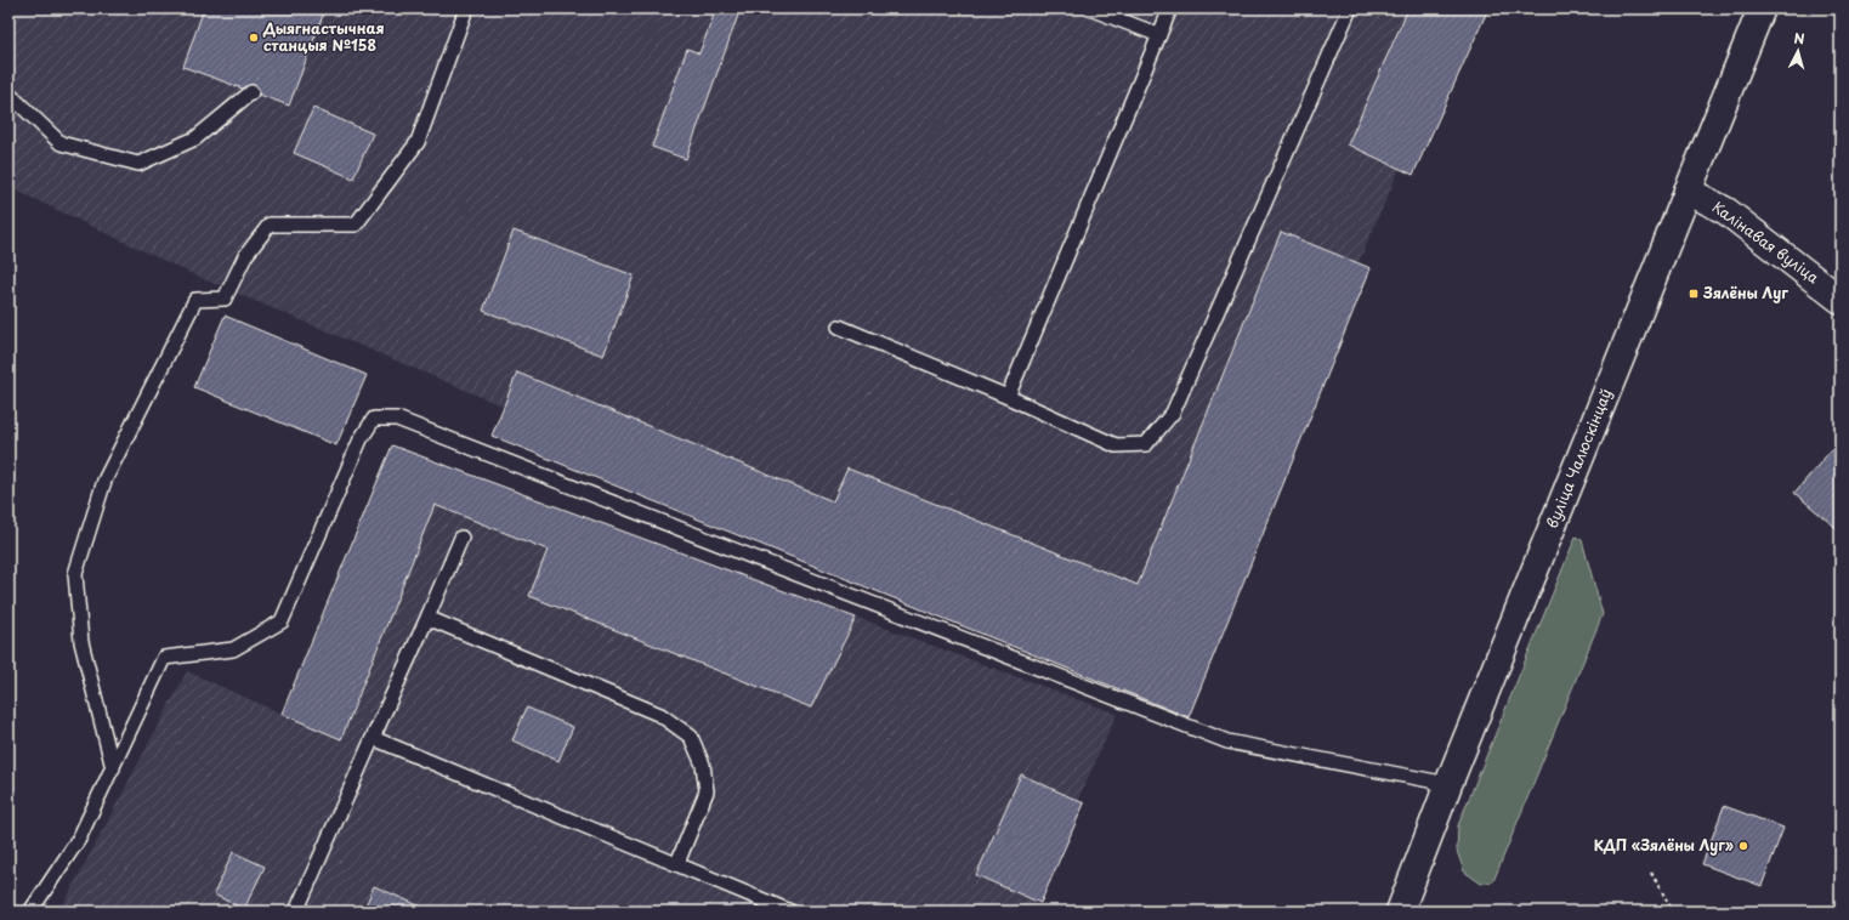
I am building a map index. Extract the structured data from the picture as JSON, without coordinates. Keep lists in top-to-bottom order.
{
  "streets": {
    "main road": ["Калінавая вуліца", "вуліца Чалюскінцаў"]
  },
  "crossings": [
    ["Калінавая вуліца", "вуліца Чалюскінцаў"]
  ],
  "places": {
    "other": ["Дыягнастычная станцыя №158", "КДП «Зялёны Луг»"],
    "transit": ["Зялёны Луг"]
  },
  "north": "top"
}
